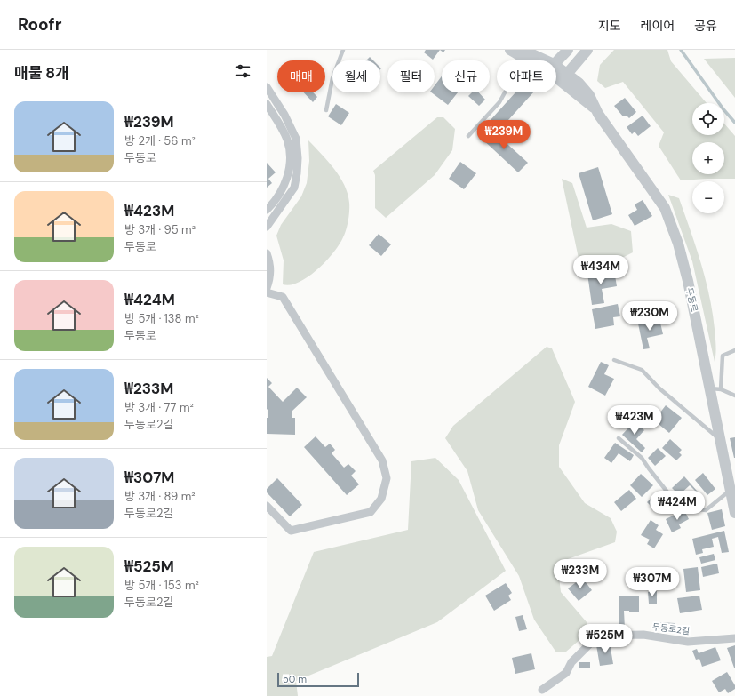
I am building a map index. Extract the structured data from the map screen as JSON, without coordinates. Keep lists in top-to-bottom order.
{
  "streets": {
    "street": ["두동로", "두동로2길"]
  },
  "scale_bar": "50 m",
  "page": {
    "header": "Roofr",
    "nav": ["지도", "레이어", "공유"],
    "heading": "매물 8개",
    "chip": [
      "매매",
      "월세",
      "필터",
      "신규",
      "아파트"
    ],
    "list": [
      {
        "name": "₩239M",
        "note": "방 2개 · 56 m² · 두동로"
      },
      {
        "name": "₩423M",
        "note": "방 3개 · 95 m² · 두동로"
      },
      {
        "name": "₩424M",
        "note": "방 5개 · 138 m² · 두동로"
      },
      {
        "name": "₩233M",
        "note": "방 3개 · 77 m² · 두동로2길"
      },
      {
        "name": "₩307M",
        "note": "방 3개 · 89 m² · 두동로2길"
      },
      {
        "name": "₩525M",
        "note": "방 5개 · 153 m² · 두동로2길"
      }
    ],
    "map_buttons": ["+", "−"],
    "price": [
      "₩239M",
      "₩434M",
      "₩230M",
      "₩423M",
      "₩424M",
      "₩233M",
      "₩307M",
      "₩525M"
    ],
    "scale": "50 m"
  }
}
